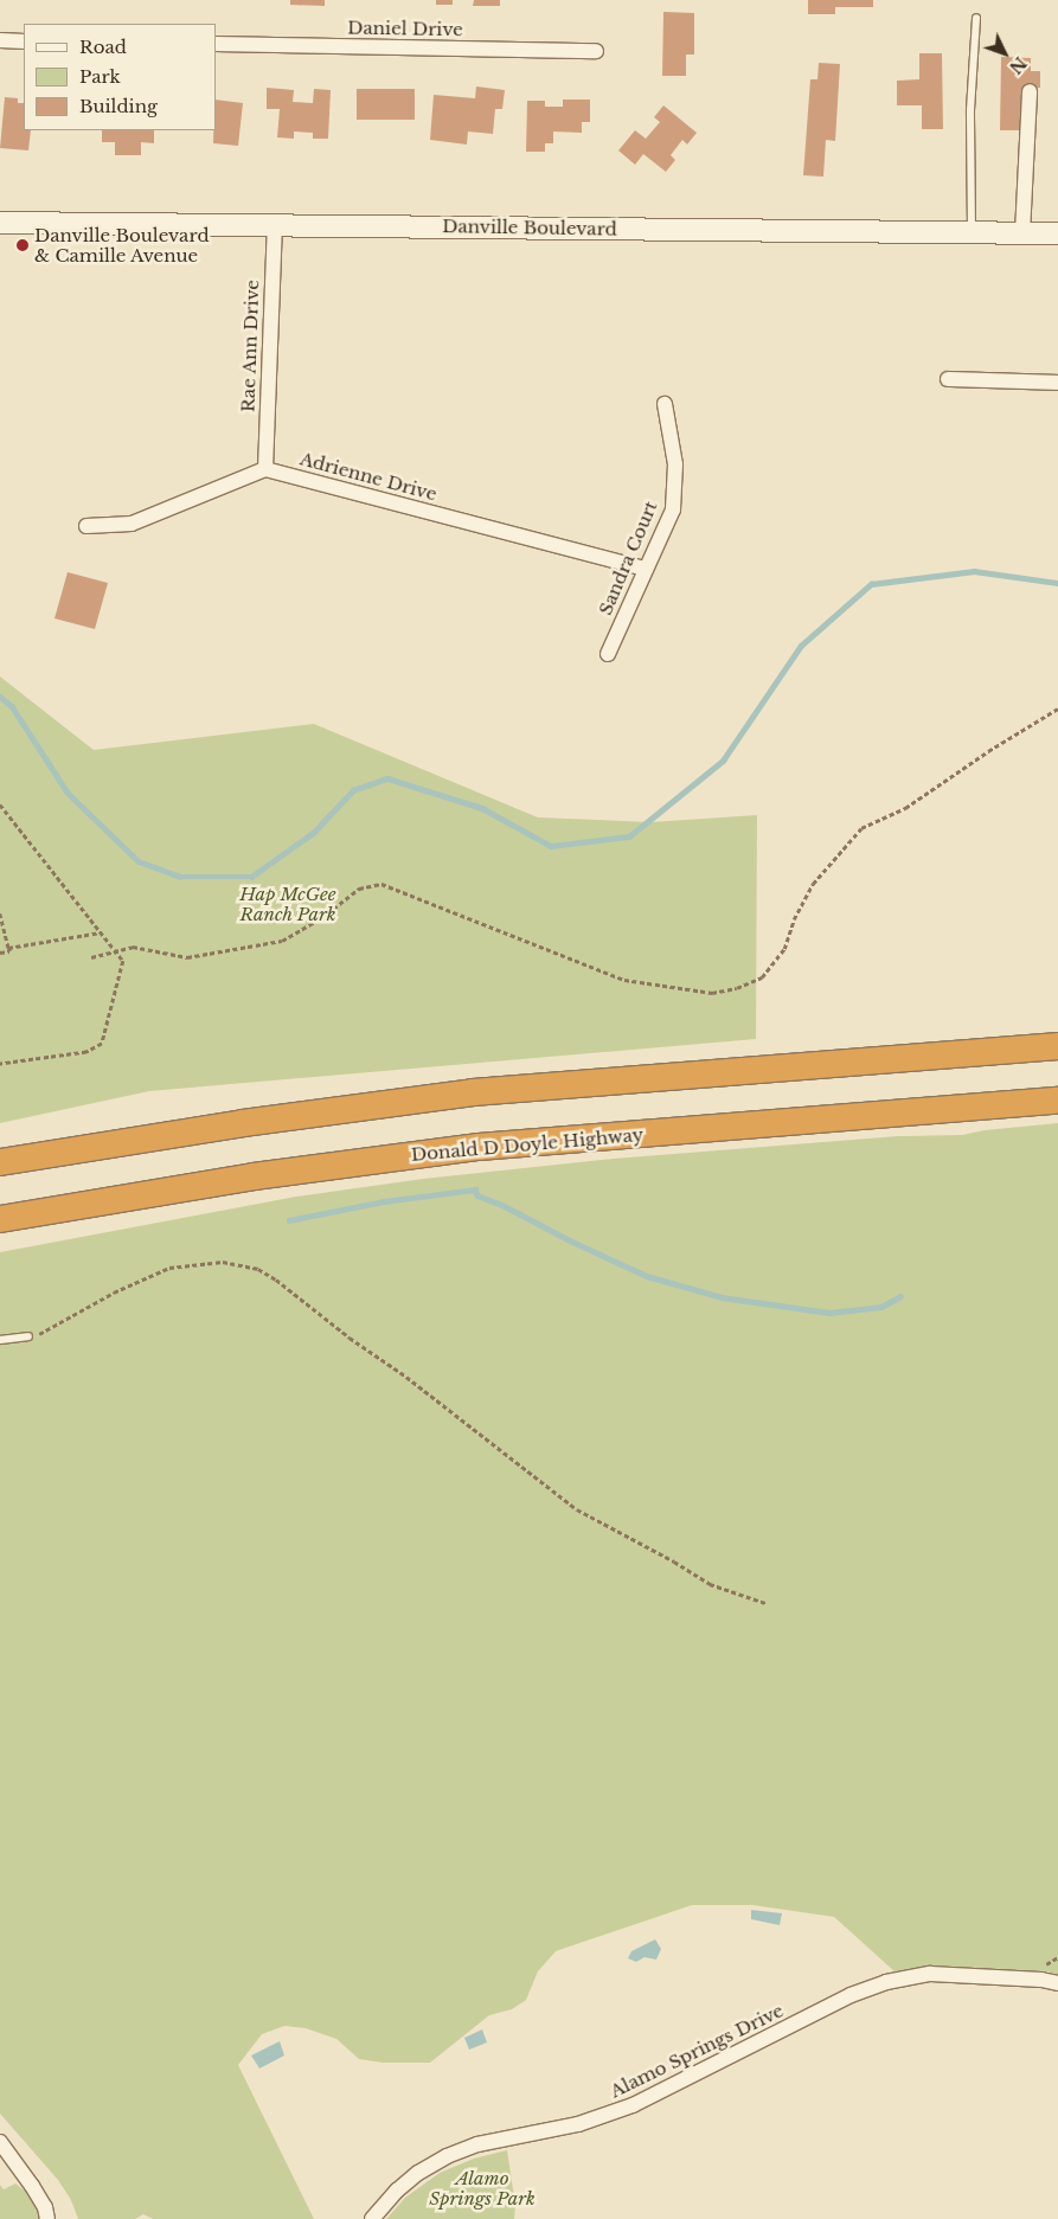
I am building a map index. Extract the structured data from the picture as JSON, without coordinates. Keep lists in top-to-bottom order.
{
  "streets": {
    "highway": ["Donald D Doyle Highway"],
    "main road": ["Danville Boulevard"],
    "street": [
      "Daniel Drive",
      "Rae Ann Drive",
      "Adrienne Drive",
      "Sandra Court",
      "Alamo Springs Drive"
    ]
  },
  "crossings": [
    ["Danville Boulevard", "Rae Ann Drive"],
    ["Rae Ann Drive", "Adrienne Drive"],
    ["Adrienne Drive", "Sandra Court"]
  ],
  "parks": ["Hap McGee Ranch Park", "Alamo Springs Park"],
  "places": ["Danville Boulevard & Camille Avenue"],
  "legend": ["Road", "Park", "Building"],
  "north": "bottom right"
}
